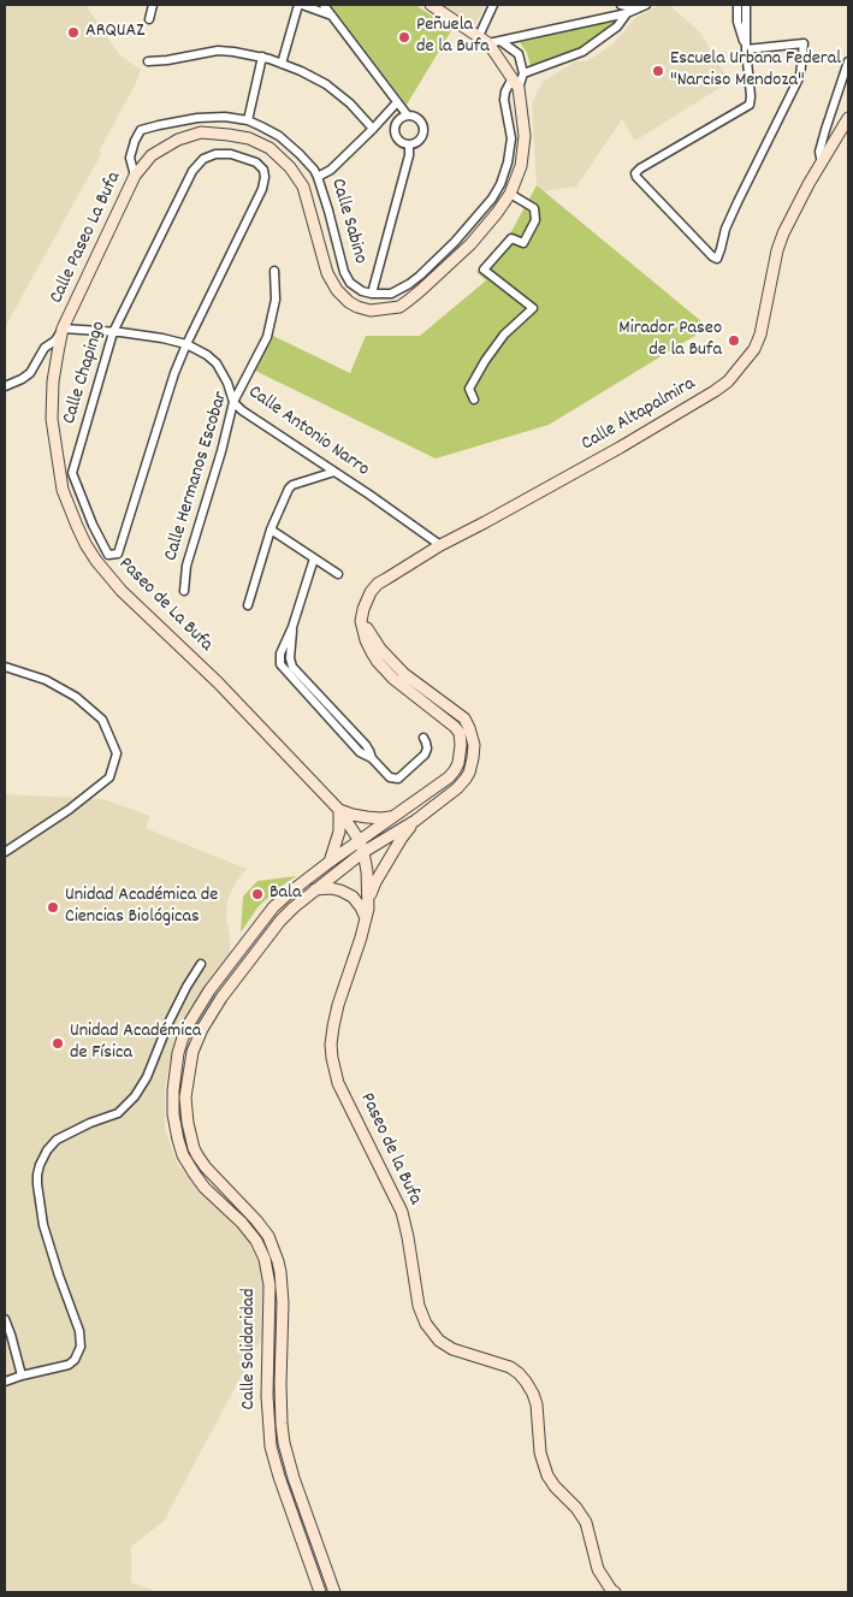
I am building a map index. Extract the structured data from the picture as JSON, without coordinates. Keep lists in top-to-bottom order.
{
  "streets": {
    "main road": [
      "Calle Paseo La Bufa",
      "Calle Altapalmira",
      "Paseo de La Bufa",
      "Paseo de la Bufa",
      "Calle Solidaridad"
    ],
    "street": [
      "Calle Sabino",
      "Calle Chapingo",
      "Calle Antonio Narro",
      "Calle Hermanos Escobar"
    ]
  },
  "crossings": [
    ["Calle Sabino", "Calle Paseo La Bufa"],
    ["Calle Paseo La Bufa", "Calle Antonio Narro"],
    ["Calle Paseo La Bufa", "Paseo de La Bufa"],
    ["Calle Chapingo", "Calle Antonio Narro"],
    ["Calle Altapalmira", "Calle Antonio Narro"],
    ["Calle Antonio Narro", "Calle Hermanos Escobar"],
    ["Calle Antonio Narro", "Paseo de La Bufa"],
    ["Paseo de La Bufa", "Paseo de la Bufa"],
    ["Paseo de la Bufa", "Calle Solidaridad"]
  ],
  "places": [
    "ARQUAZ",
    "Peñuela de la Bufa",
    "Escuela Urbana Federal \"Narciso Mendoza\"",
    "Mirador Paseo de la Bufa",
    "Bala",
    "Unidad Académica de Ciencias Biológicas",
    "Unidad Académica de Física"
  ]
}
